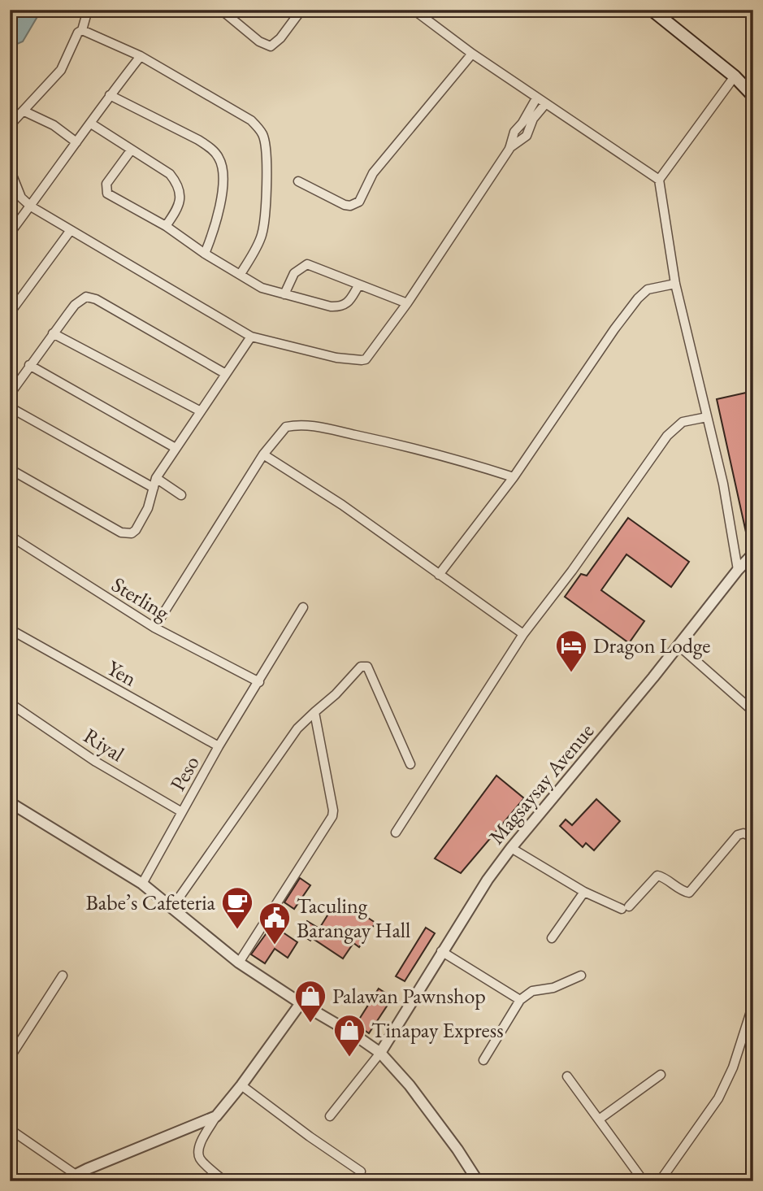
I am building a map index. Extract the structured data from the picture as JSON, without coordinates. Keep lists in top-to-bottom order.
{
  "streets": {
    "street": [
      "Sterling",
      "Yen",
      "Riyal",
      "Peso",
      "Magsaysay Avenue"
    ]
  },
  "crossings": [
    ["Sterling", "Peso"],
    ["Yen", "Peso"],
    ["Riyal", "Peso"]
  ],
  "places": {
    "hotel": ["Dragon Lodge"],
    "cafe": ["Babe’s Cafeteria"],
    "public building": ["Taculing Barangay Hall"],
    "shop": ["Palawan Pawnshop", "Tinapay Express"]
  }
}
